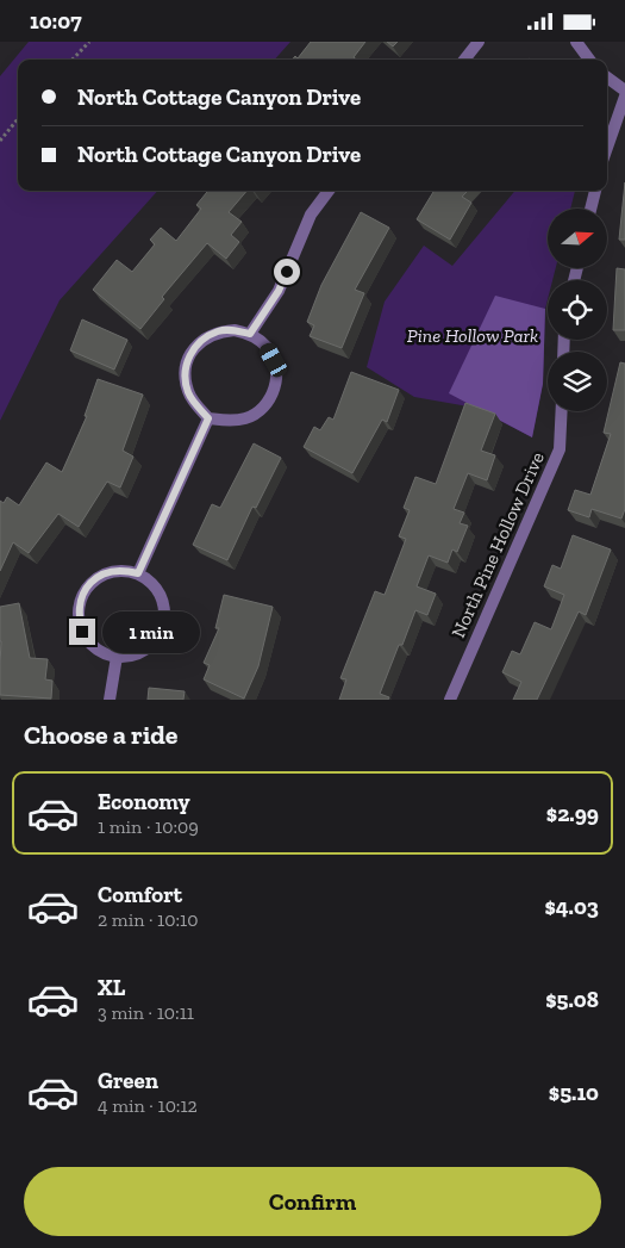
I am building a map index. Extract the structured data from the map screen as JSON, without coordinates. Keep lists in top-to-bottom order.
{
  "streets": {
    "street": ["North Pine Hollow Drive"]
  },
  "parks": ["Pine Hollow Park"],
  "north": "right",
  "page": {
    "status": "10:07",
    "banner": ["North Cottage Canyon Drive", "North Cottage Canyon Drive"],
    "bubble": "1 min",
    "heading": "Choose a ride",
    "list": [
      {
        "name": "Economy",
        "note": "1 min · 10:09",
        "value": "$2.99"
      },
      {
        "name": "Comfort",
        "note": "2 min · 10:10",
        "value": "$4.03"
      },
      {
        "name": "XL",
        "note": "3 min · 10:11",
        "value": "$5.08"
      },
      {
        "name": "Green",
        "note": "4 min · 10:12",
        "value": "$5.10"
      }
    ],
    "buttons": "Confirm"
  }
}
